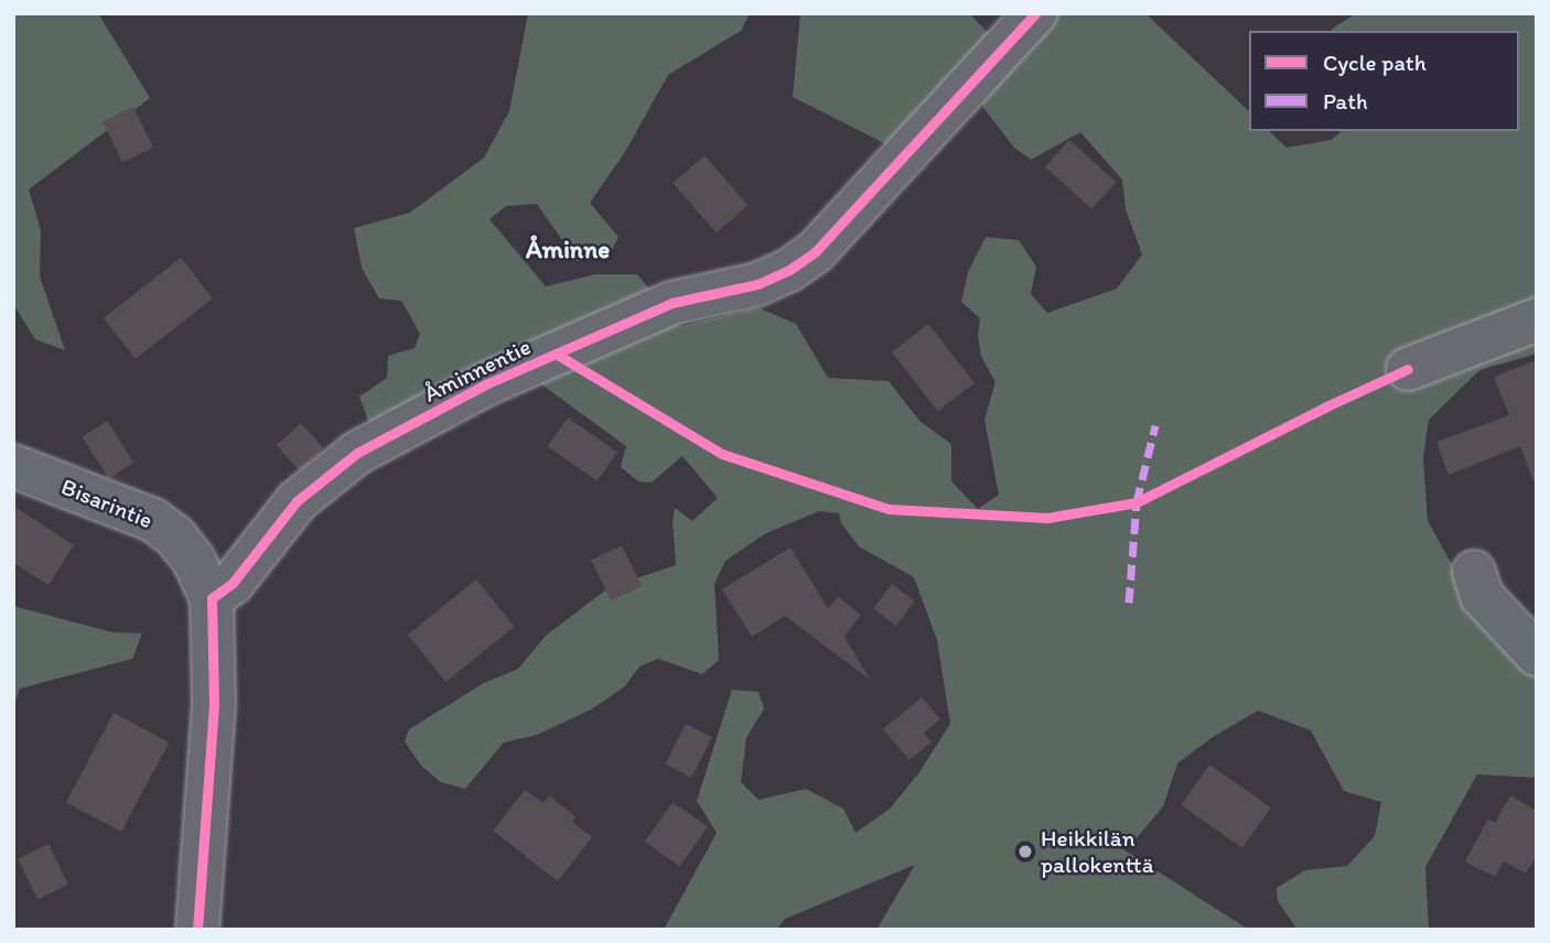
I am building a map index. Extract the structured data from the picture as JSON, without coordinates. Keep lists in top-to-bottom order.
{
  "streets": {
    "street": ["Åminnentie", "Bisarintie"]
  },
  "crossings": [
    ["Åminnentie", "Bisarintie"]
  ],
  "districts": ["Åminne"],
  "places": ["Heikkilän pallokenttä"],
  "legend": ["Cycle path", "Path"]
}
